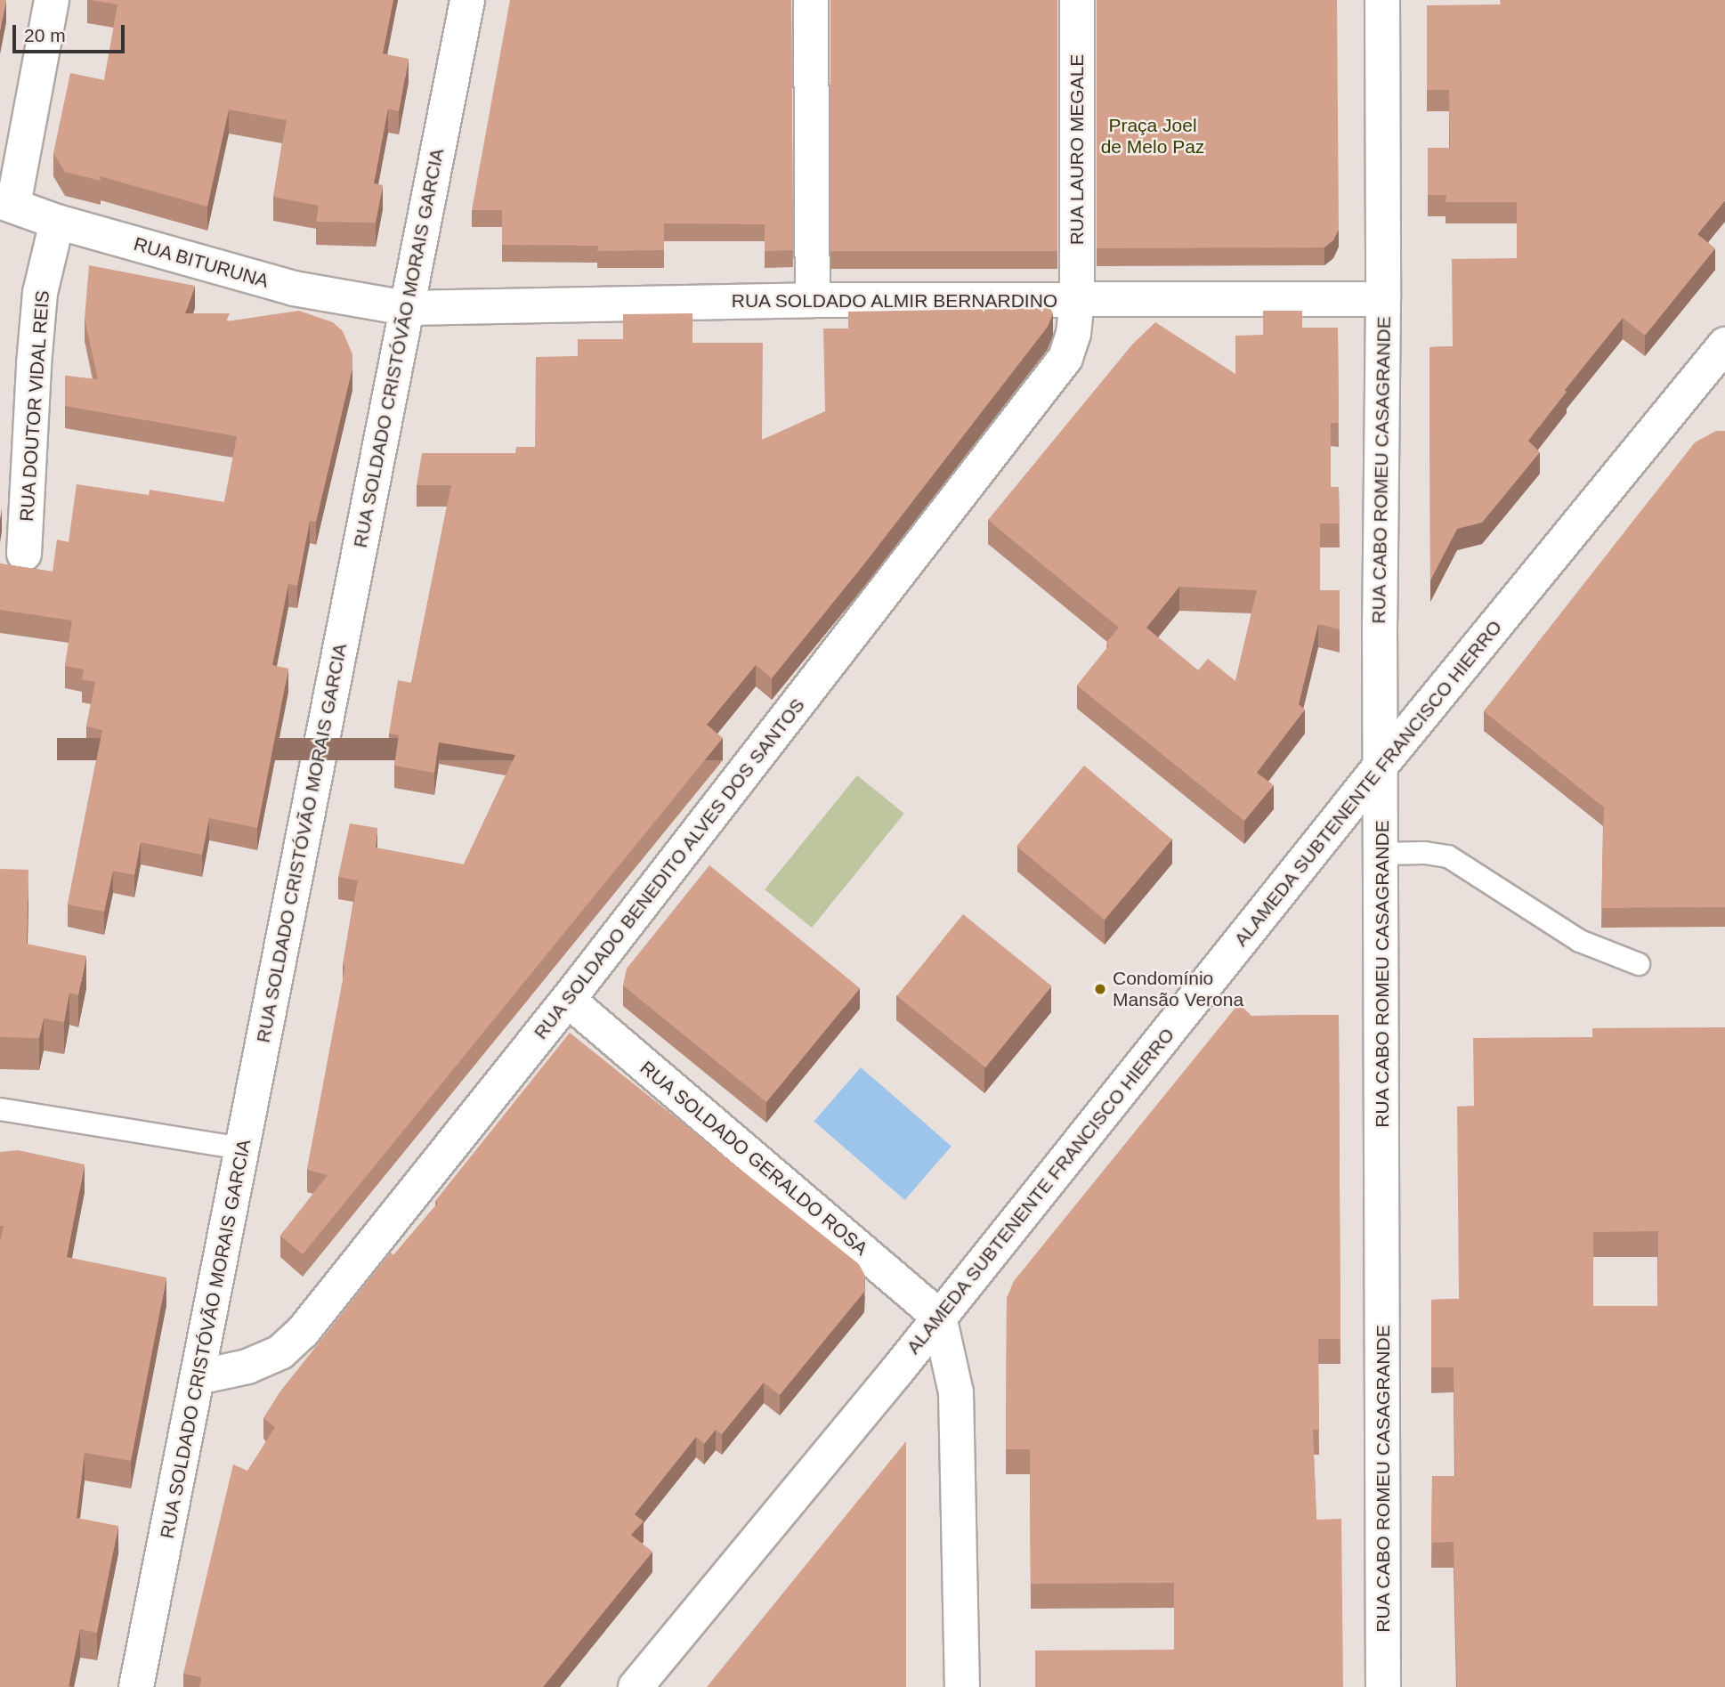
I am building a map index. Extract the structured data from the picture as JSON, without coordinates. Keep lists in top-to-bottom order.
{
  "streets": {
    "street": [
      "RUA LAURO MEGALE",
      "RUA BITURUNA",
      "RUA SOLDADO ALMIR BERNARDINO",
      "RUA SOLDADO CRISTÓVÃO MORAIS GARCIA",
      "RUA DOUTOR VIDAL REIS",
      "RUA CABO ROMEU CASAGRANDE",
      "ALAMEDA SUBTENENTE FRANCISCO HIERRO",
      "RUA SOLDADO BENEDITO ALVES DOS SANTOS",
      "RUA SOLDADO GERALDO ROSA"
    ]
  },
  "crossings": [
    ["RUA LAURO MEGALE", "RUA SOLDADO ALMIR BERNARDINO"],
    ["RUA LAURO MEGALE", "RUA SOLDADO BENEDITO ALVES DOS SANTOS"],
    ["RUA BITURUNA", "RUA SOLDADO ALMIR BERNARDINO"],
    ["RUA BITURUNA", "RUA SOLDADO CRISTÓVÃO MORAIS GARCIA"],
    ["RUA BITURUNA", "RUA DOUTOR VIDAL REIS"],
    ["RUA SOLDADO ALMIR BERNARDINO", "RUA SOLDADO CRISTÓVÃO MORAIS GARCIA"],
    ["RUA SOLDADO ALMIR BERNARDINO", "RUA CABO ROMEU CASAGRANDE"],
    ["RUA SOLDADO ALMIR BERNARDINO", "RUA SOLDADO BENEDITO ALVES DOS SANTOS"],
    ["RUA SOLDADO CRISTÓVÃO MORAIS GARCIA", "RUA SOLDADO BENEDITO ALVES DOS SANTOS"],
    ["RUA CABO ROMEU CASAGRANDE", "ALAMEDA SUBTENENTE FRANCISCO HIERRO"],
    ["ALAMEDA SUBTENENTE FRANCISCO HIERRO", "RUA SOLDADO GERALDO ROSA"],
    ["RUA SOLDADO BENEDITO ALVES DOS SANTOS", "RUA SOLDADO GERALDO ROSA"]
  ],
  "parks": ["Praça Joel de Melo Paz"],
  "places": ["Condomínio Mansão Verona"],
  "scale_bar": "20 m"
}
